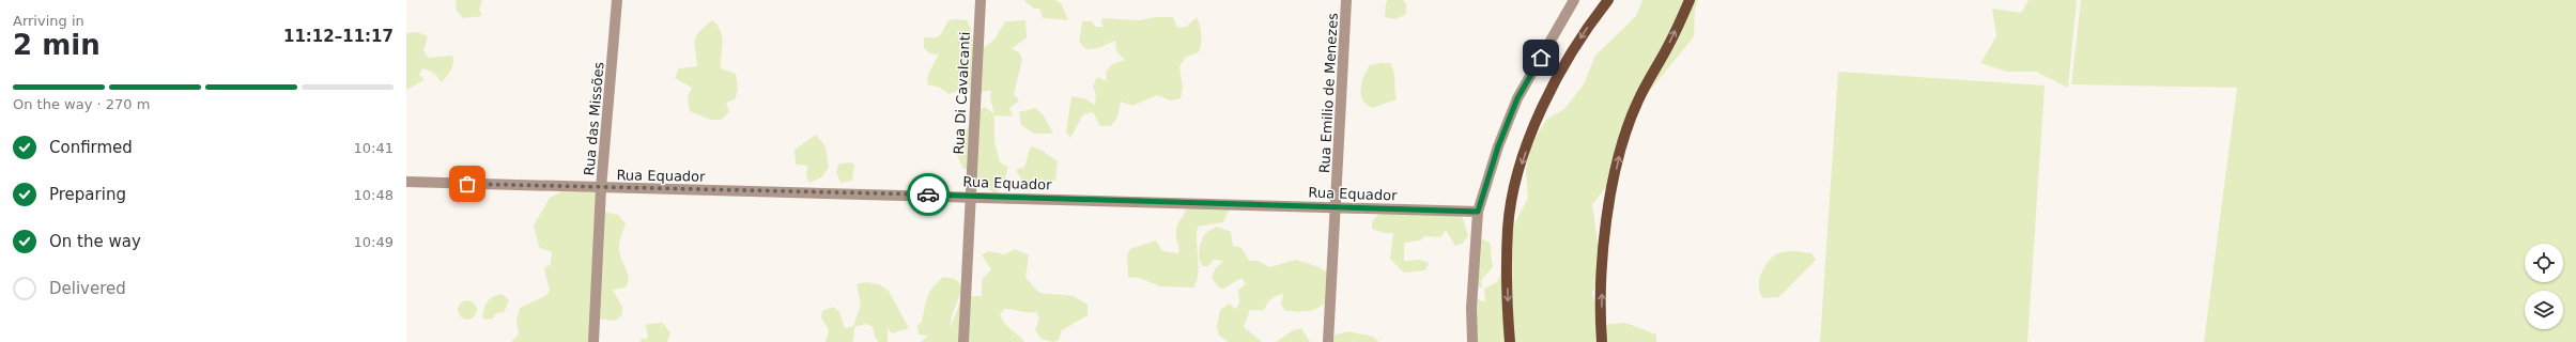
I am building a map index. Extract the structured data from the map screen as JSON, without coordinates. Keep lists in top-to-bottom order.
{
  "streets": {
    "street": [
      "Rua Di Cavalcanti",
      "Rua Emilio de Menezes",
      "Rua das Missões",
      "Rua Equador"
    ]
  },
  "crossings": [
    ["Rua Di Cavalcanti", "Rua Equador"],
    ["Rua Emilio de Menezes", "Rua Equador"],
    ["Rua das Missões", "Rua Equador"]
  ],
  "page": {
    "heading": ["2 min", "Arriving in", "11:12–11:17"],
    "bar": "On the way · 270 m",
    "list": [
      ["Confirmed", "10:41"],
      ["Preparing", "10:48"],
      ["On the way", "10:49"],
      "Delivered"
    ]
  }
}
